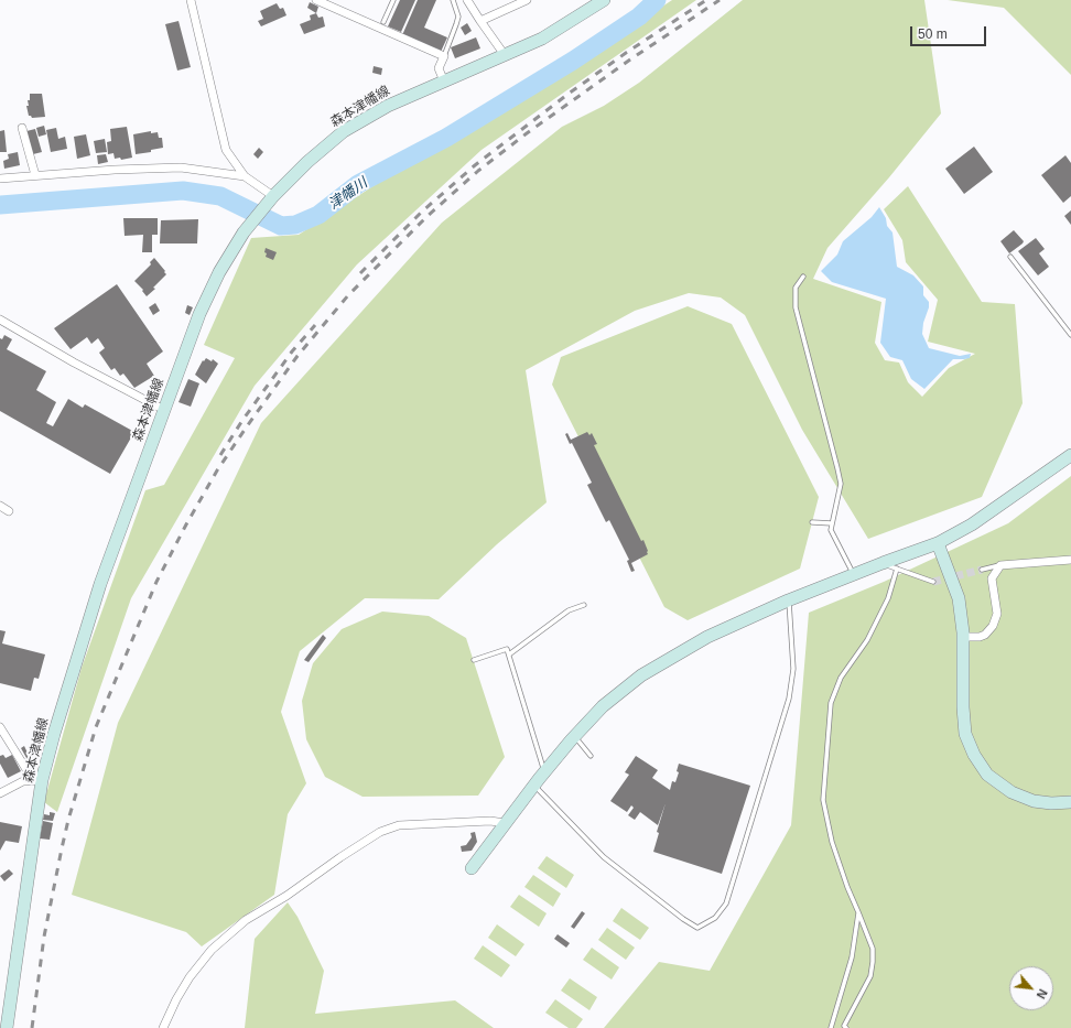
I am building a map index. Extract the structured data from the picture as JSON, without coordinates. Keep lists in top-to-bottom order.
{
  "streets": {
    "main road": ["森本津幡線"]
  },
  "water": ["津幡川"],
  "scale_bar": "50 m",
  "north": "bottom right"
}
